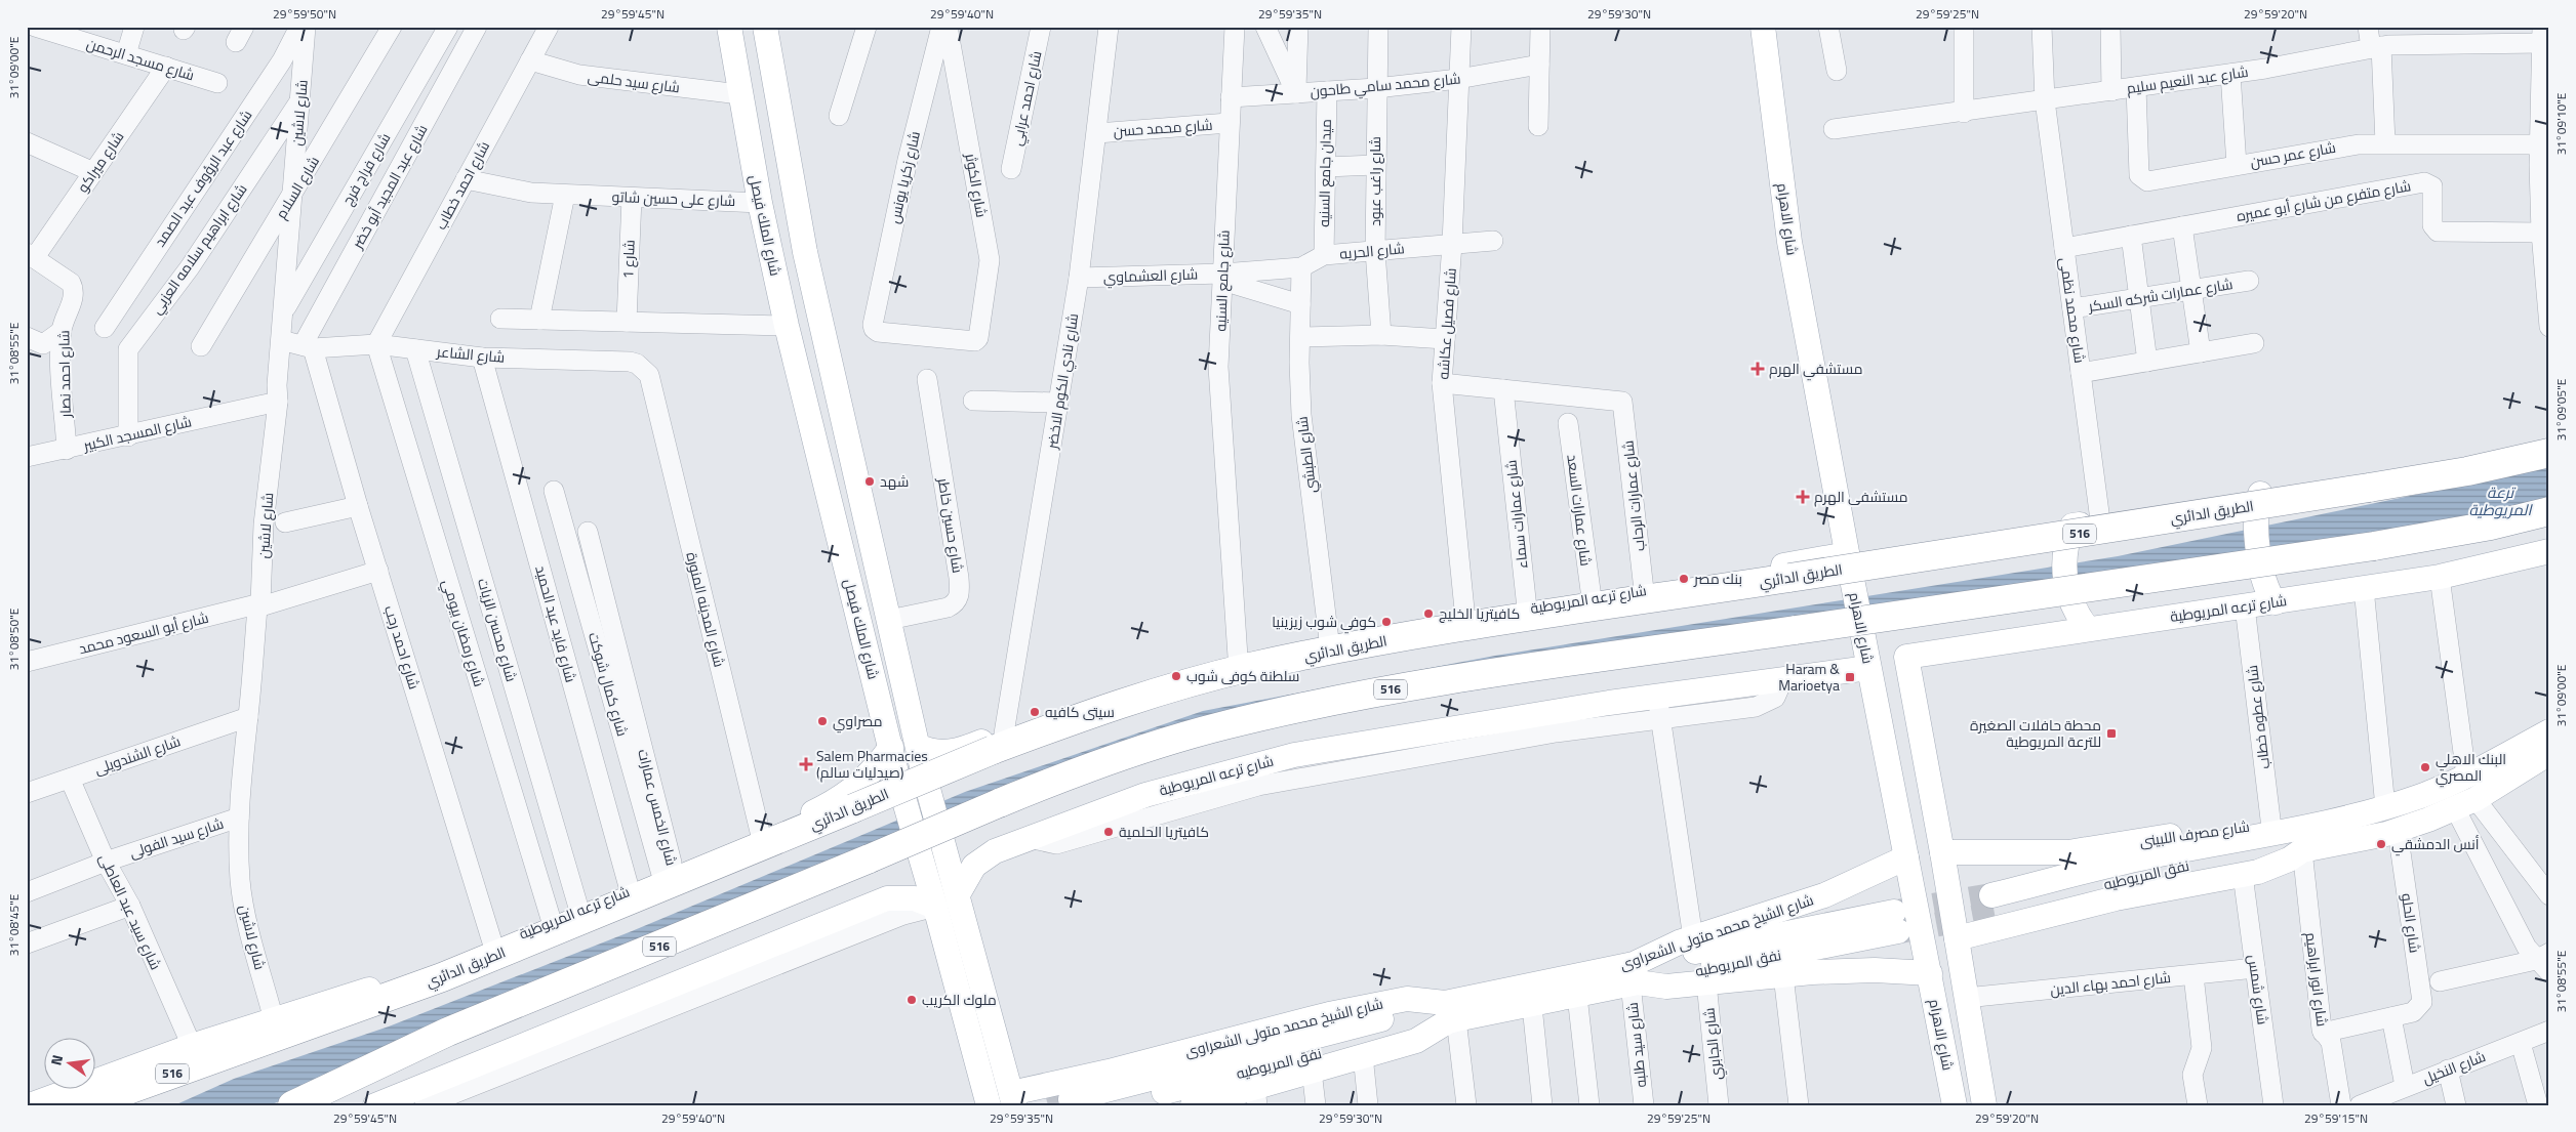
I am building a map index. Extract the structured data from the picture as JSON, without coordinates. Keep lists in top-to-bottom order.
{
  "streets": {
    "highway": ["الطريق الدائري", "516"],
    "main road": [
      "شارع الاهرام",
      "شارع الملك فيصل",
      "شارع ترعه المريوطية",
      "شارع مصرف اللبينى",
      "نفق المريوطيه",
      "شارع الشيخ محمد متولى الشعراوى"
    ],
    "street": [
      "شارع مسجد الرحمن",
      "شارع عبد النعيم سليم",
      "شارع سيد حلمى",
      "شارع محمد سامي طاحون",
      "شارع احمد عرابي",
      "شارع لاشين",
      "شارع محمد حسن",
      "شارع عمر حسن",
      "شارع ميراكو",
      "شارع فراج فرج",
      "ميدان جامع السنيه",
      "شارع زكريا يونس",
      "شارع عبد الرؤوف عبد الصمد",
      "شارع راغب عبود",
      "شارع احمد خطاب",
      "شارع الكوثر",
      "شارع عبد المجيد أبو خضر",
      "شارع السلام",
      "شارع على حسين شاتو",
      "شارع متفرع من شارع أبو عميره",
      "شارع ابراهيم سلامه العزبي",
      "شارع الحريه",
      "شارع 1",
      "شارع العشماوي",
      "شارع جامع السنيه",
      "شارع عمارات شركه السكر",
      "شارع محمد نظمى",
      "شارع فصيل عكاشه",
      "شارع الشاعر",
      "شارع احمد نصار",
      "شارع نادي الكوم الاخضر",
      "شارع المسجد الكبير",
      "شارع الطبشي",
      "شارع عمارات الرحاب",
      "شارع عمارات السعد",
      "شارع عمارات سماء",
      "شارع حسين خاطر",
      "شارع المدينه المنورة",
      "شارع فايد عبد الحميد",
      "شارع محسن الزيات",
      "شارع أبو السعود محمد",
      "شارع رمضان بيومي",
      "شارع احمد رجب",
      "شارع كمال شوكت",
      "شارع عطوه خطاب",
      "شارع الشندويلى",
      "شارع الخمس عمارات",
      "شارع سيد الفولى",
      "شارع سيد عبد العاطى",
      "شارع الحلو",
      "شارع انور ابراهيم",
      "شارع احمد بهاء الدين",
      "شارع شمس",
      "شارع الجابري",
      "شارع سيد طلبه",
      "شارع النخيل"
    ]
  },
  "crossings": [
    ["شارع مسجد الرحمن", "شارع ميراكو"],
    ["شارع عبد النعيم سليم", "شارع عمر حسن"],
    ["شارع عبد النعيم سليم", "شارع محمد نظمى"],
    ["شارع سيد حلمى", "شارع احمد خطاب"],
    ["شارع سيد حلمى", "شارع الملك فيصل"],
    ["شارع محمد سامي طاحون", "ميدان جامع السنيه"],
    ["شارع محمد سامي طاحون", "شارع راغب عبود"],
    ["شارع محمد سامي طاحون", "شارع جامع السنيه"],
    ["شارع محمد سامي طاحون", "شارع فصيل عكاشه"],
    ["شارع لاشين", "شارع فراج فرج"],
    ["شارع لاشين", "شارع السلام"],
    ["شارع لاشين", "شارع ابراهيم سلامه العزبي"],
    ["شارع لاشين", "شارع الشاعر"],
    ["شارع لاشين", "شارع المسجد الكبير"],
    ["شارع لاشين", "شارع ترعه المريوطية"],
    ["شارع لاشين", "شارع أبو السعود محمد"],
    ["شارع لاشين", "شارع الشندويلى"],
    ["شارع لاشين", "شارع سيد الفولى"],
    ["شارع محمد حسن", "شارع جامع السنيه"],
    ["شارع محمد حسن", "شارع نادي الكوم الاخضر"],
    ["شارع ميراكو", "شارع احمد نصار"],
    ["ميدان جامع السنيه", "شارع الحريه"],
    ["شارع زكريا يونس", "شارع الكوثر"],
    ["شارع راغب عبود", "شارع الحريه"],
    ["شارع احمد خطاب", "شارع على حسين شاتو"],
    ["شارع احمد خطاب", "شارع الشاعر"],
    ["شارع احمد خطاب", "شارع رمضان بيومي"],
    ["شارع عبد المجيد أبو خضر", "شارع الشاعر"],
    ["شارع عبد المجيد أبو خضر", "شارع احمد رجب"],
    ["شارع على حسين شاتو", "شارع الملك فيصل"],
    ["شارع على حسين شاتو", "شارع 1"],
    ["شارع متفرع من شارع أبو عميره", "شارع محمد نظمى"],
    ["شارع الاهرام", "شارع ترعه المريوطية"],
    ["شارع الاهرام", "شارع مصرف اللبينى"],
    ["شارع الاهرام", "شارع الشيخ محمد متولى الشعراوى"],
    ["شارع الاهرام", "شارع احمد بهاء الدين"],
    ["شارع الملك فيصل", "شارع حسين خاطر"],
    ["شارع الملك فيصل", "شارع ترعه المريوطية"],
    ["شارع الملك فيصل", "شارع الشيخ محمد متولى الشعراوى"],
    ["شارع ابراهيم سلامه العزبي", "شارع المسجد الكبير"],
    ["شارع الحريه", "شارع العشماوي"],
    ["شارع الحريه", "شارع جامع السنيه"],
    ["شارع الحريه", "شارع فصيل عكاشه"],
    ["شارع الحريه", "شارع الطبشي"],
    ["شارع العشماوي", "شارع جامع السنيه"],
    ["شارع العشماوي", "شارع نادي الكوم الاخضر"],
    ["شارع جامع السنيه", "شارع ترعه المريوطية"],
    ["شارع عمارات شركه السكر", "شارع محمد نظمى"],
    ["شارع فصيل عكاشه", "شارع ترعه المريوطية"],
    ["شارع الشاعر", "شارع المدينه المنورة"],
    ["شارع الشاعر", "شارع فايد عبد الحميد"],
    ["شارع الشاعر", "شارع محسن الزيات"],
    ["شارع الشاعر", "شارع رمضان بيومي"],
    ["شارع الشاعر", "شارع احمد رجب"],
    ["شارع احمد نصار", "شارع المسجد الكبير"],
    ["شارع نادي الكوم الاخضر", "شارع ترعه المريوطية"],
    ["شارع الطبشي", "شارع ترعه المريوطية"],
    ["شارع عمارات الرحاب", "شارع عمارات سماء"],
    ["شارع عمارات الرحاب", "شارع ترعه المريوطية"],
    ["شارع عمارات السعد", "شارع ترعه المريوطية"],
    ["شارع عمارات سماء", "شارع ترعه المريوطية"],
    ["شارع ترعه المريوطية", "شارع المدينه المنورة"],
    ["شارع ترعه المريوطية", "شارع فايد عبد الحميد"],
    ["شارع ترعه المريوطية", "شارع محسن الزيات"],
    ["شارع ترعه المريوطية", "شارع رمضان بيومي"],
    ["شارع ترعه المريوطية", "شارع احمد رجب"],
    ["شارع ترعه المريوطية", "شارع كمال شوكت"],
    ["شارع ترعه المريوطية", "شارع عطوه خطاب"],
    ["شارع ترعه المريوطية", "شارع الخمس عمارات"],
    ["شارع ترعه المريوطية", "شارع سيد عبد العاطى"],
    ["شارع أبو السعود محمد", "شارع احمد رجب"],
    ["شارع كمال شوكت", "شارع الخمس عمارات"],
    ["شارع عطوه خطاب", "شارع مصرف اللبينى"],
    ["شارع عطوه خطاب", "نفق المريوطيه"],
    ["شارع الشندويلى", "شارع سيد عبد العاطى"],
    ["شارع مصرف اللبينى", "نفق المريوطيه"],
    ["شارع سيد الفولى", "شارع سيد عبد العاطى"],
    ["نفق المريوطيه", "شارع الشيخ محمد متولى الشعراوى"],
    ["نفق المريوطيه", "شارع انور ابراهيم"],
    ["نفق المريوطيه", "شارع سيد طلبه"],
    ["شارع الشيخ محمد متولى الشعراوى", "شارع الجابري"],
    ["شارع الشيخ محمد متولى الشعراوى", "شارع سيد طلبه"],
    ["شارع احمد بهاء الدين", "شارع شمس"]
  ],
  "water": ["ترعة المريوطية"],
  "places": {
    "health": ["مستشفي الهرم", "مستشفى الهرم", "Salem Pharmacies (صيدليات سالم)"],
    "other": [
      "شهد",
      "بنك مصر",
      "كافيتريا الخليج",
      "كوفي شوب زيزينيا",
      "سلطنة كوفى شوب",
      "سيتى كافيه",
      "مصراوي",
      "البنك الاهلي المصري",
      "كافيتريا الحلمية",
      "أنس الدمشقي",
      "ملوك الكريب"
    ],
    "transit": ["Haram & Marioetya", "محطة حافلات الصغيرة للترعة المريوطية"]
  },
  "north": "left",
  "coordinates": [
    "29°59'50\"N",
    "29°59'45\"N",
    "29°59'40\"N",
    "29°59'35\"N",
    "29°59'30\"N",
    "29°59'25\"N",
    "29°59'20\"N",
    "31°09'00\"E",
    "31°09'10\"E",
    "31°08'55\"E",
    "31°09'05\"E",
    "31°08'50\"E",
    "31°08'45\"E",
    "29°59'15\"N"
  ]
}
